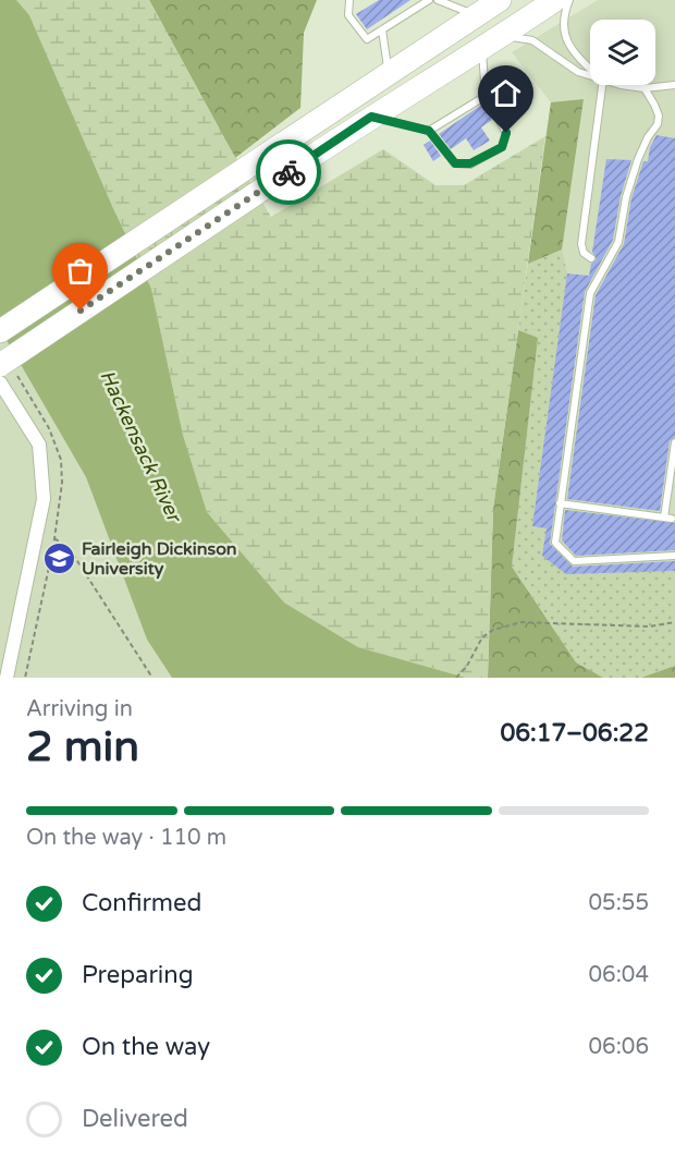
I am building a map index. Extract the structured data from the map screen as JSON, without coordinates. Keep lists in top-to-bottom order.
{
  "water": ["Hackensack River"],
  "places": {
    "school or university": ["Fairleigh Dickinson University"]
  },
  "page": {
    "heading": ["2 min", "Arriving in", "06:17–06:22"],
    "bar": "On the way · 110 m",
    "list": [
      ["Confirmed", "05:55"],
      ["Preparing", "06:04"],
      ["On the way", "06:06"],
      "Delivered"
    ]
  }
}
